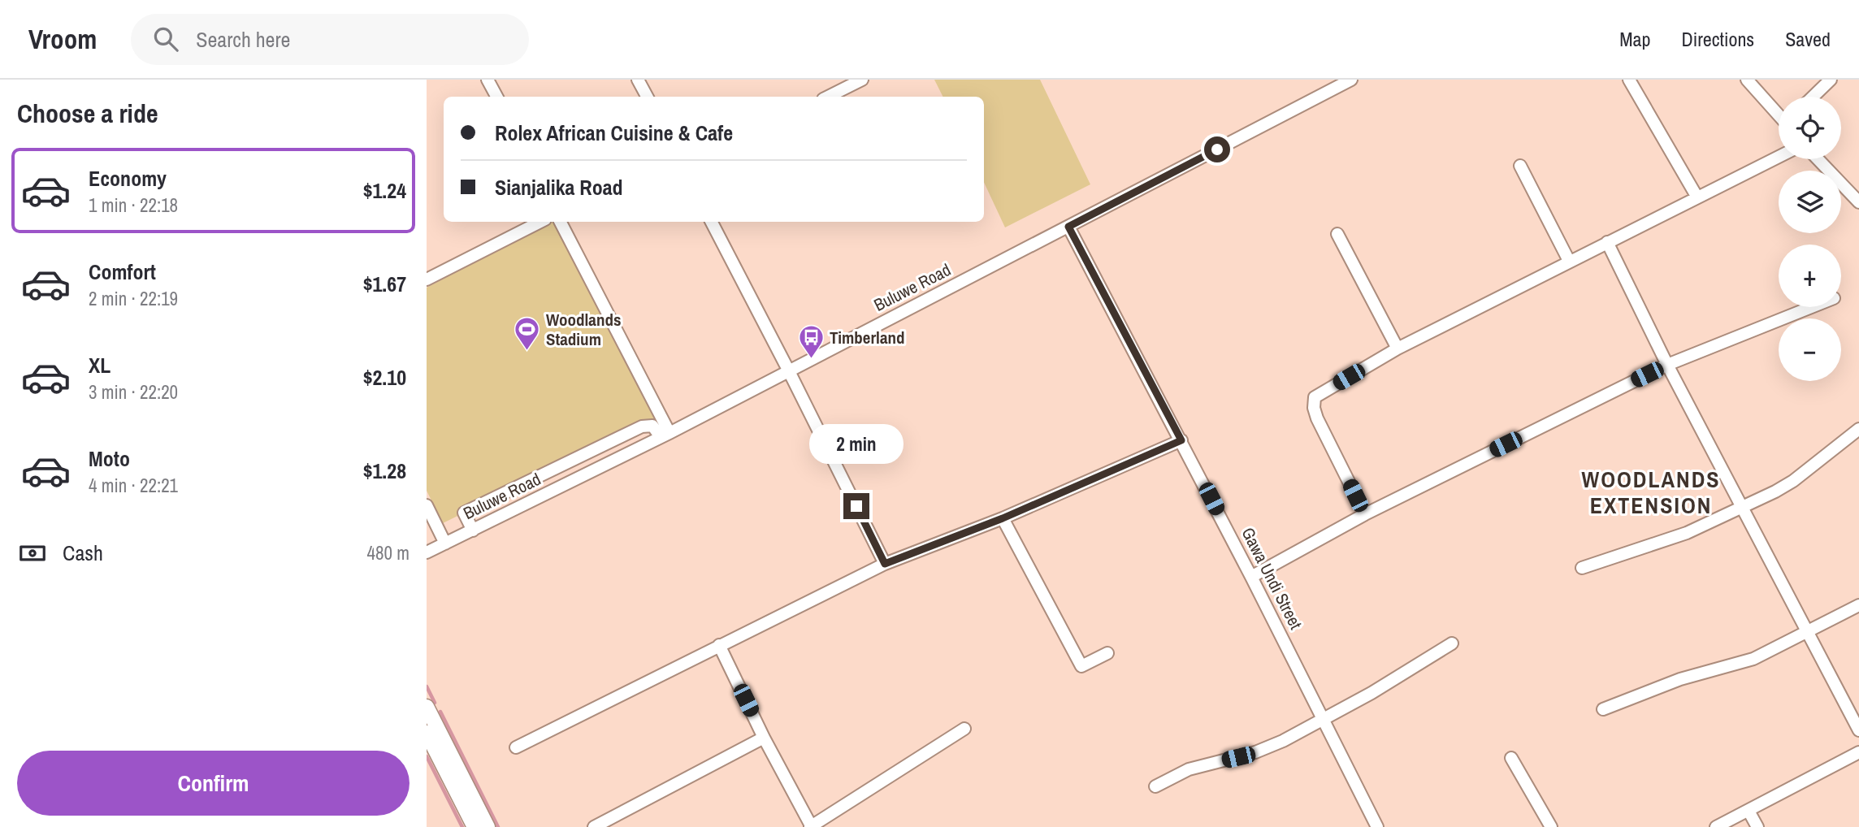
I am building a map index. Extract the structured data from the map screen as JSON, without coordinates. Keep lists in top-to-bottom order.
{
  "streets": {
    "street": ["Buluwe Road", "Gawa Undi Street"]
  },
  "crossings": [
    ["Buluwe Road", "Gawa Undi Street"]
  ],
  "districts": ["WOODLANDS EXTENSION"],
  "places": {
    "sports": ["Woodlands Stadium"],
    "bus stop": ["Timberland"]
  },
  "page": {
    "header": "Vroom",
    "search": "Search here",
    "nav": ["Map", "Directions", "Saved"],
    "heading": "Choose a ride",
    "map_buttons": ["+", "−"],
    "banner": ["Rolex African Cuisine & Cafe", "Sianjalika Road"],
    "list": [
      {
        "name": "Economy",
        "note": "1 min · 22:18",
        "value": "$1.24"
      },
      {
        "name": "Comfort",
        "note": "2 min · 22:19",
        "value": "$1.67"
      },
      {
        "name": "XL",
        "note": "3 min · 22:20",
        "value": "$2.10"
      },
      {
        "name": "Moto",
        "note": "4 min · 22:21",
        "value": "$1.28"
      }
    ],
    "bubble": "2 min",
    "pay": ["Cash", "480 m"],
    "buttons": "Confirm"
  }
}
